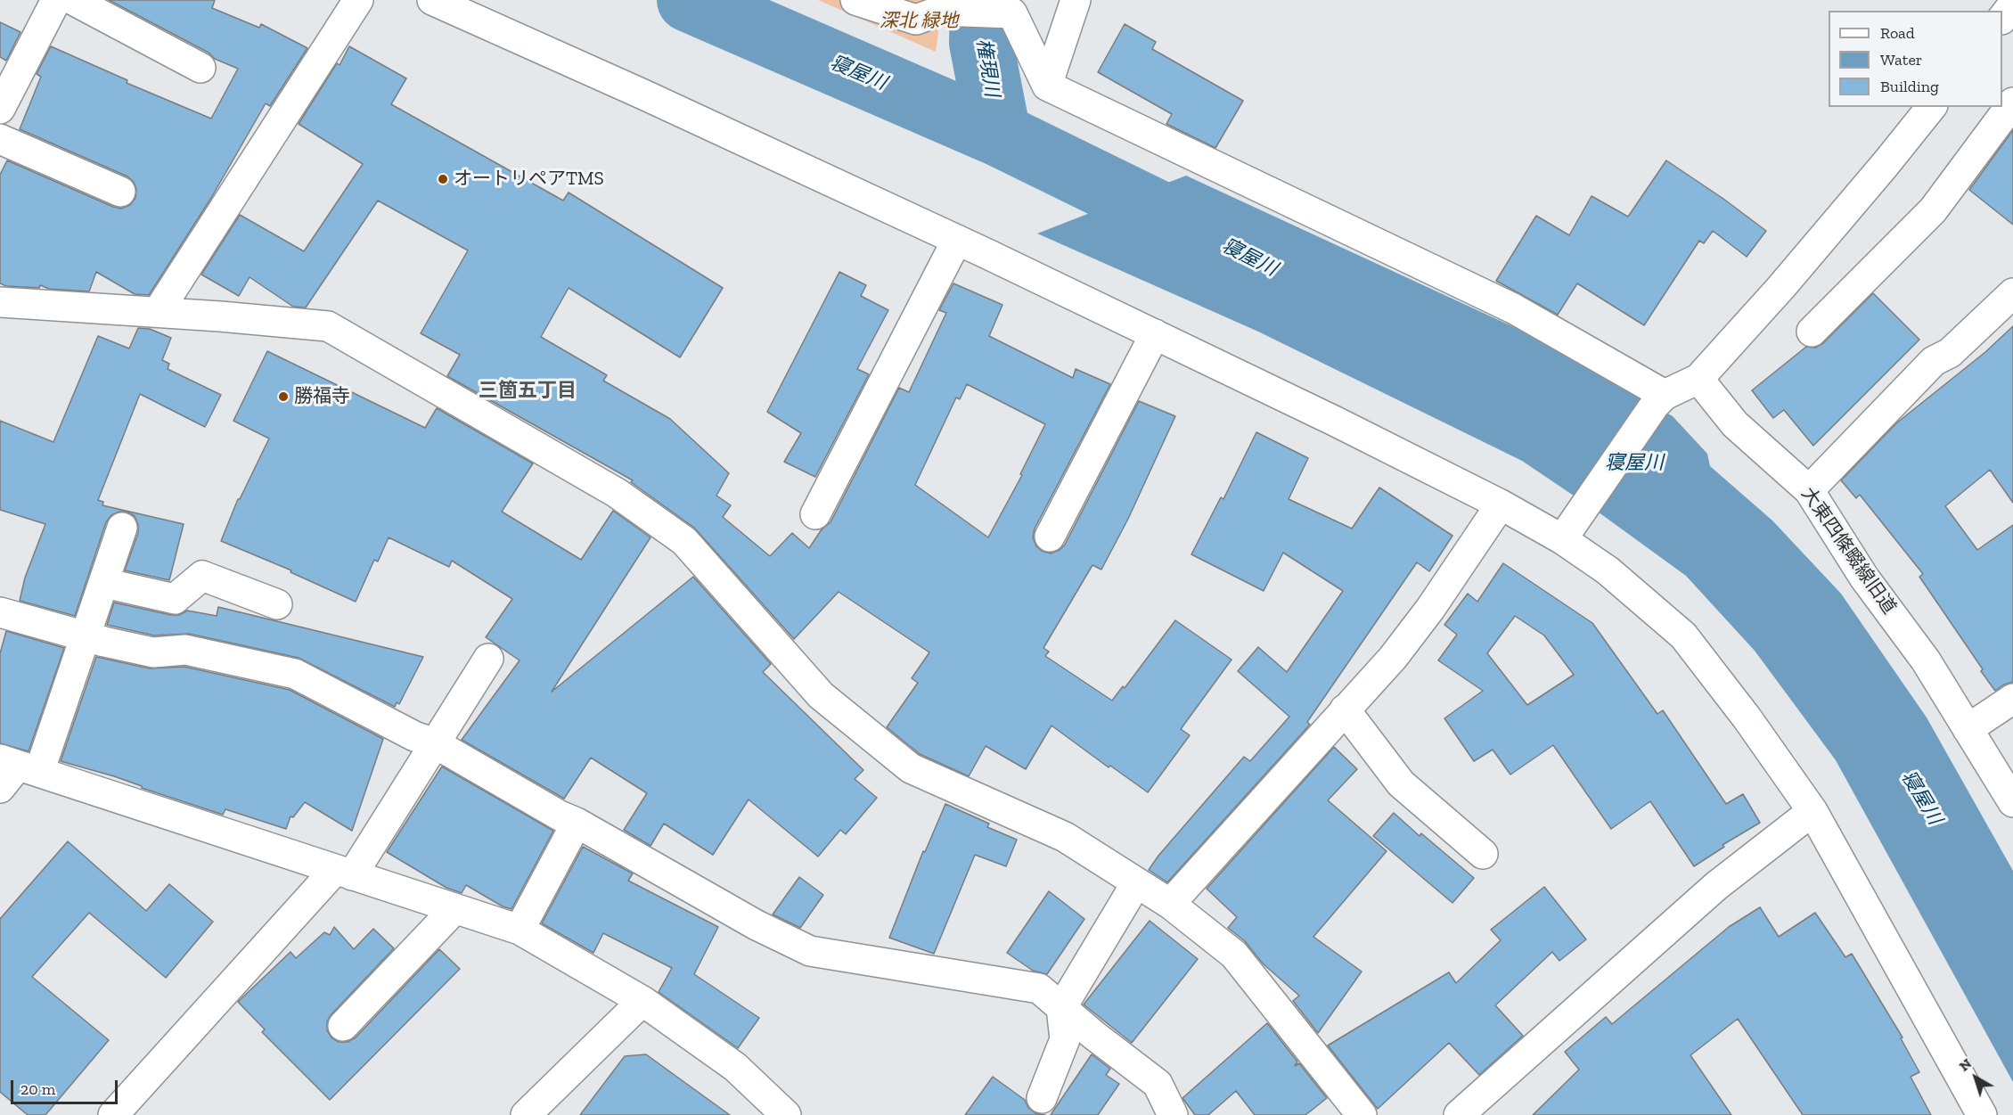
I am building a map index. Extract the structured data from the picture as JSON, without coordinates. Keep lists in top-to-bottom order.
{
  "streets": {
    "street": ["大東四條畷線旧道"]
  },
  "districts": ["三箇五丁目"],
  "water": ["権現川", "寝屋川"],
  "parks": ["深北 緑地"],
  "places": ["オートリペアTMS", "勝福寺"],
  "legend": ["Road", "Water", "Building"],
  "scale_bar": "20 m",
  "north": "top left"
}
